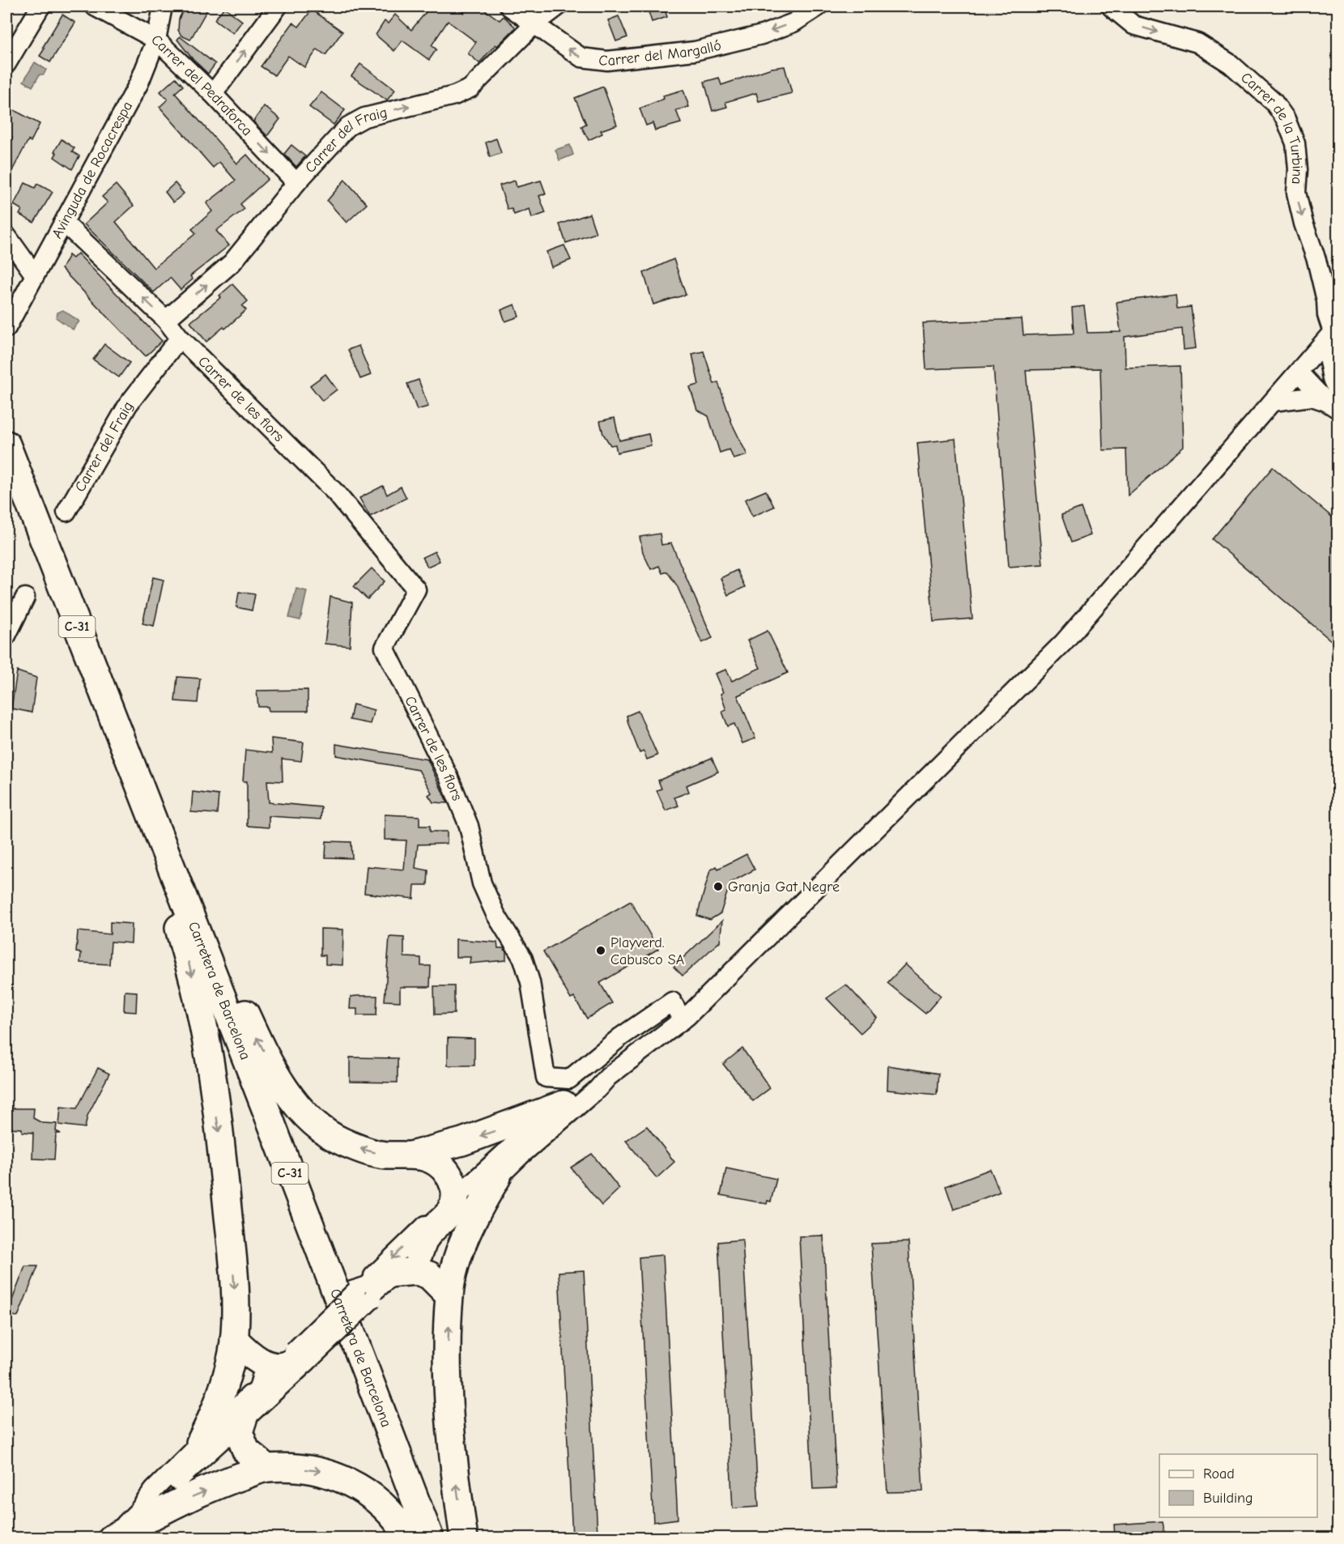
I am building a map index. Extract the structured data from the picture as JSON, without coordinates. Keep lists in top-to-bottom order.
{
  "streets": {
    "highway": ["C-31", "Carretera de Barcelona"],
    "street": [
      "Carrer del Margalló",
      "Carrer del Pedraforca",
      "Carrer de la Turbina",
      "Carrer del Fraig",
      "Avinguda de Rocacrespa",
      "Carrer de les flors"
    ]
  },
  "crossings": [
    ["Carrer del Margalló", "Carrer del Fraig"],
    ["Carrer del Pedraforca", "Carrer del Fraig"],
    ["Carrer del Pedraforca", "Avinguda de Rocacrespa"],
    ["Carrer del Fraig", "Carrer de les flors"]
  ],
  "one_way": [
    "Carrer del Margalló",
    "Carrer del Pedraforca",
    "Carrer de la Turbina",
    "Carrer del Fraig"
  ],
  "places": ["Granja Gat Negre", "Playverd. Cabusco SA"],
  "legend": ["Road", "Building"]
}
